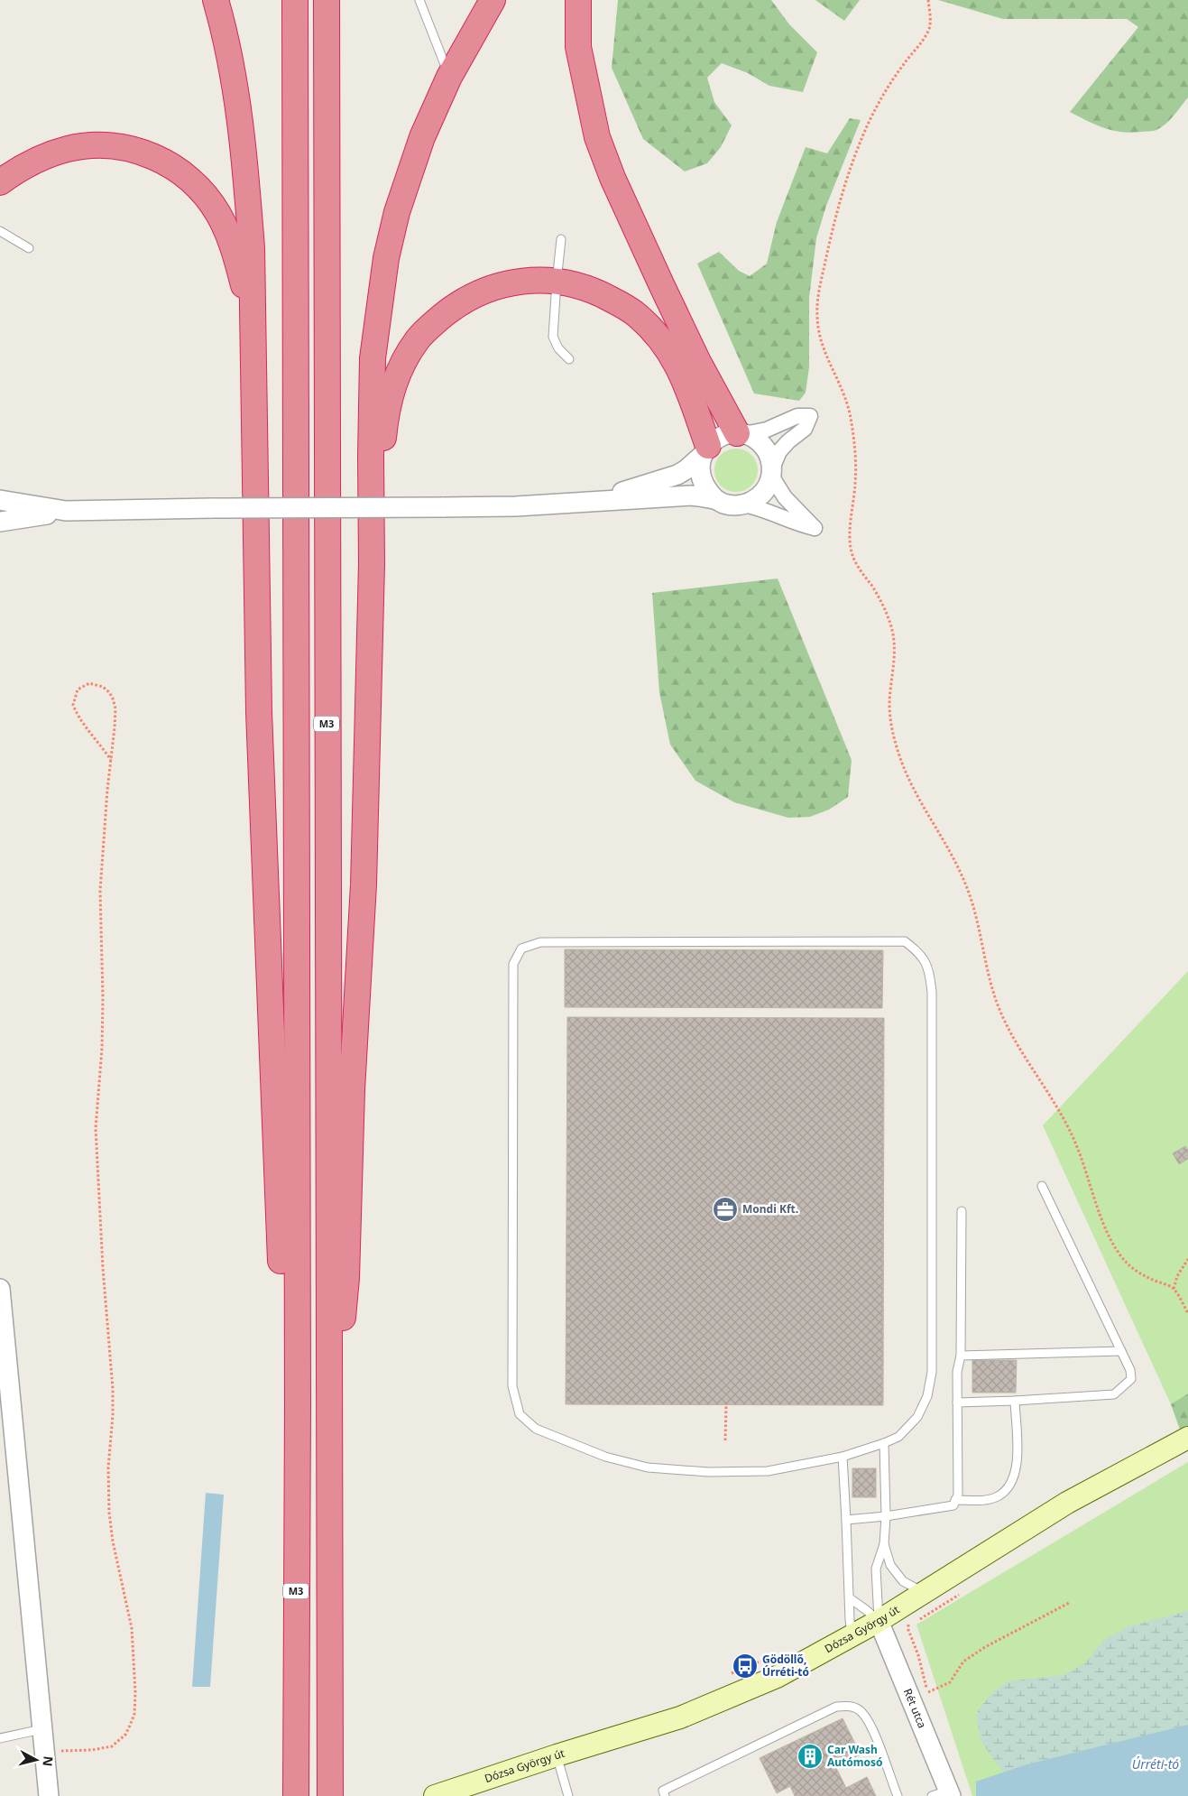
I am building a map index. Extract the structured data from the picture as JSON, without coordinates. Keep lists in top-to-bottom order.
{
  "streets": {
    "highway": ["M3"],
    "main road": ["Dózsa György út"],
    "street": ["Rét utca"]
  },
  "crossings": [
    ["Dózsa György út", "Rét utca"]
  ],
  "water": ["Úrréti-tó"],
  "places": {
    "office": ["Mondi Kft."],
    "bus stop": ["Gödöllő, Úrréti-tó"],
    "building": ["Car Wash Autómosó"]
  },
  "north": "right"
}
